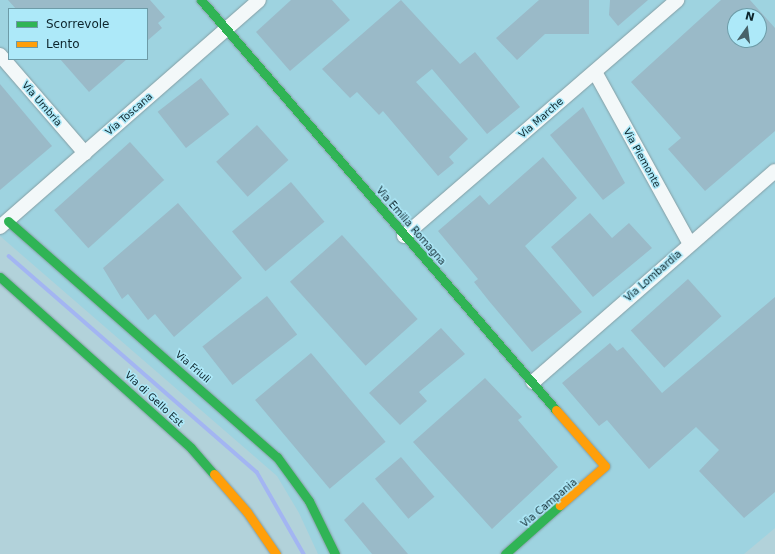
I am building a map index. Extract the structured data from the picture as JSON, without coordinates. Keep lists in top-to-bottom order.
{
  "streets": {
    "street": [
      "Via Umbria",
      "Via Toscana",
      "Via Marche",
      "Via Piemonte",
      "Via Emilia Romagna",
      "Via Lombardia",
      "Via Friuli",
      "Via di Gello Est",
      "Via Campania"
    ]
  },
  "crossings": [
    ["Via Umbria", "Via Toscana"],
    ["Via Toscana", "Via Emilia Romagna"],
    ["Via Toscana", "Via Friuli"],
    ["Via Marche", "Via Piemonte"],
    ["Via Marche", "Via Emilia Romagna"],
    ["Via Piemonte", "Via Lombardia"],
    ["Via Emilia Romagna", "Via Lombardia"],
    ["Via Emilia Romagna", "Via Campania"]
  ],
  "legend": ["Scorrevole", "Lento"],
  "north": "top"
}
